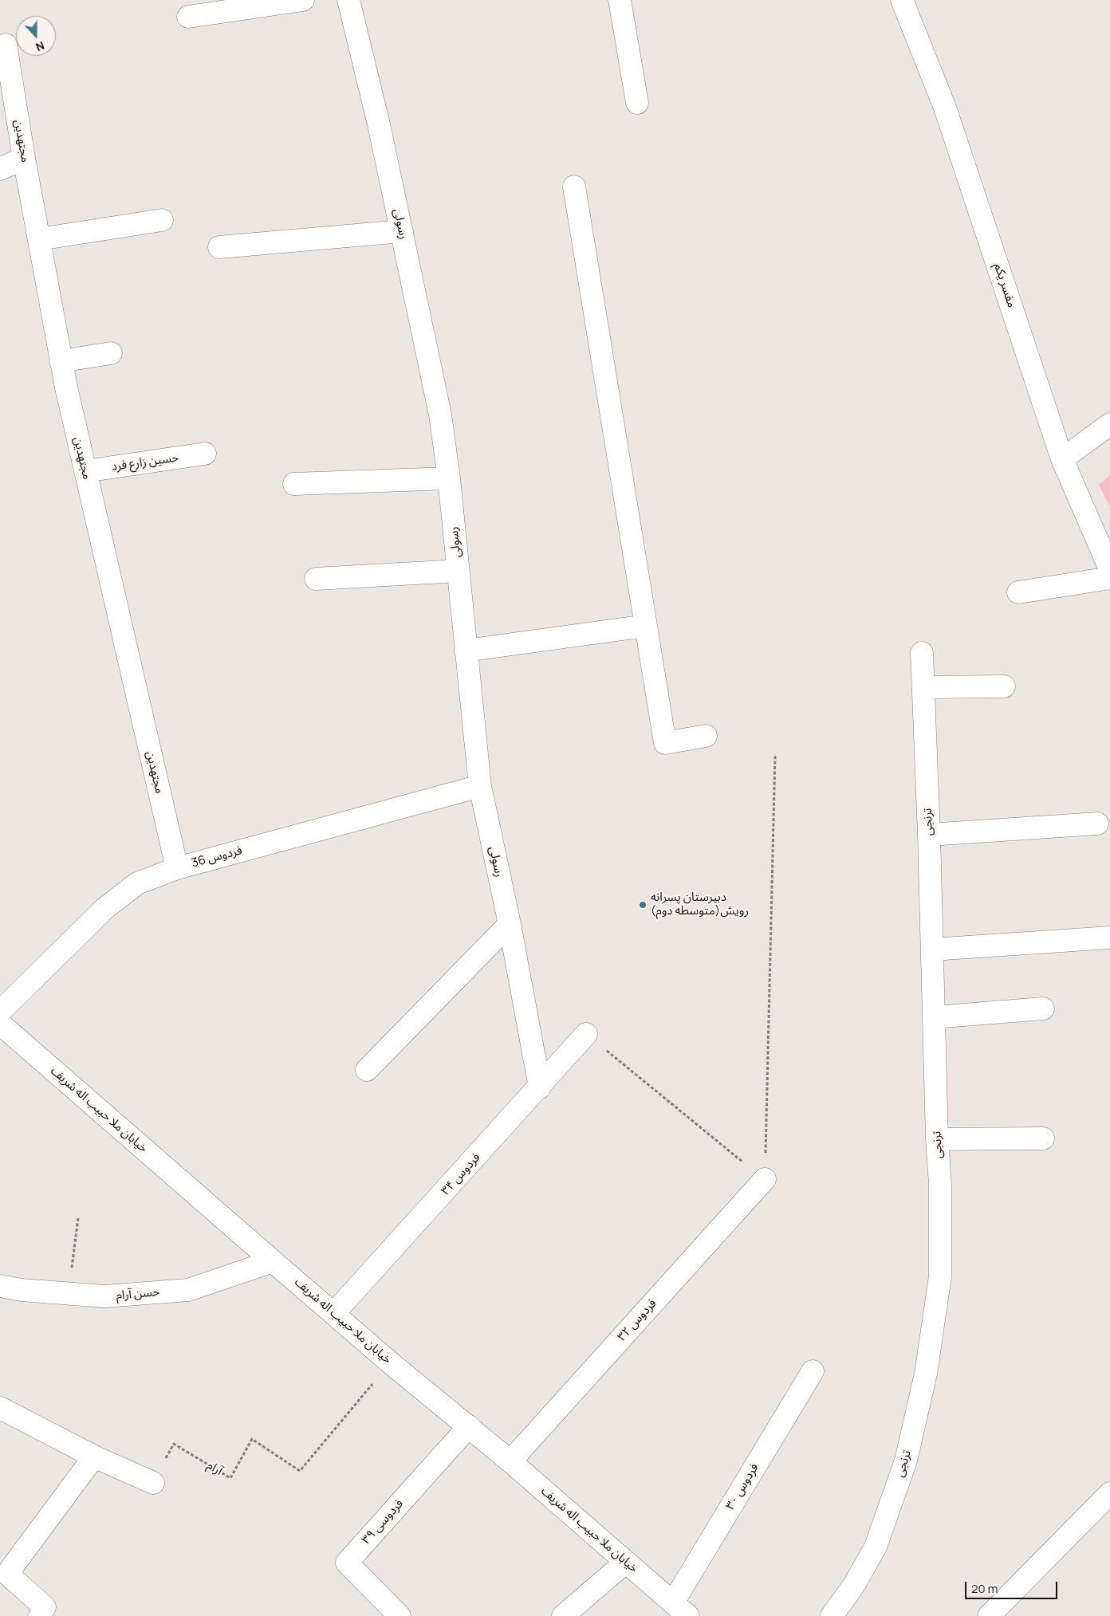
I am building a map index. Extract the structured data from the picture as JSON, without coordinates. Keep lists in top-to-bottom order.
{
  "streets": {
    "street": [
      "مجتهدین",
      "رسولی",
      "مفسر یکم",
      "حسین‌ زارع‌ فرد",
      "ترنجی",
      "فردوس 36",
      "خیابان ملا حبیب اله شریف",
      "فردوس ۳۴",
      "حسن آرام",
      "فردوس ۳۲",
      "فردوس ۳۰",
      "فردوسی ۳۹"
    ],
    "path": ["آرام"]
  },
  "crossings": [
    ["مجتهدین", "حسین‌ زارع‌ فرد"],
    ["مجتهدین", "فردوس 36"],
    ["رسولی", "فردوس 36"],
    ["رسولی", "فردوس ۳۴"],
    ["خیابان ملا حبیب اله شریف", "فردوس ۳۴"],
    ["خیابان ملا حبیب اله شریف", "حسن آرام"],
    ["خیابان ملا حبیب اله شریف", "فردوس ۳۲"],
    ["خیابان ملا حبیب اله شریف", "آرام"],
    ["خیابان ملا حبیب اله شریف", "فردوس ۳۰"],
    ["خیابان ملا حبیب اله شریف", "فردوسی ۳۹"]
  ],
  "places": ["دبیرستان پسرانه رویش(متوسطه دوم)"],
  "scale_bar": "20 m",
  "north": "bottom"
}
